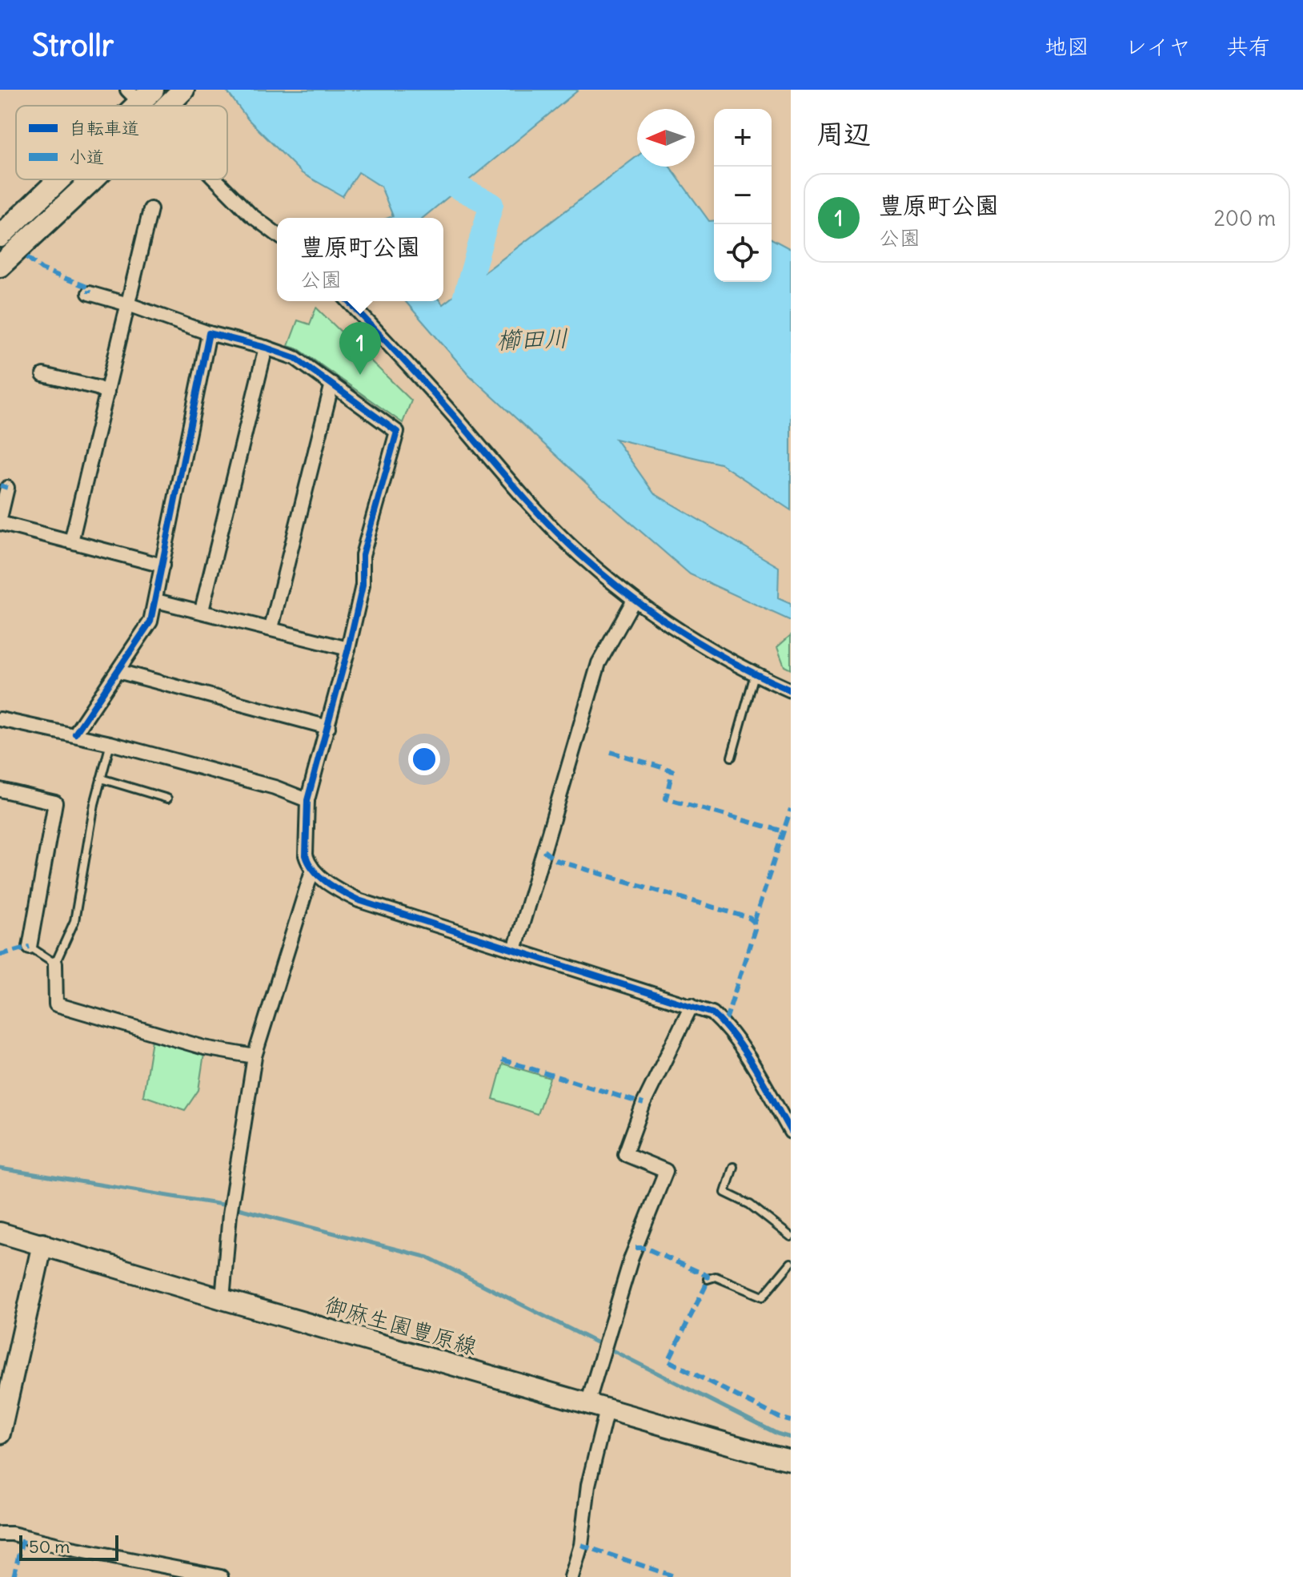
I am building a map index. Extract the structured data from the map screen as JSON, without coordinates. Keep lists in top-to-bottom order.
{
  "streets": {
    "main road": ["御麻生園豊原線"]
  },
  "water": ["櫛田川"],
  "legend": ["自転車道", "小道"],
  "scale_bar": "50 m",
  "north": "left",
  "page": {
    "header": "Strollr",
    "nav": ["地図", "レイヤ", "共有"],
    "heading": "周辺",
    "map_buttons": ["+", "−"],
    "list": [
      {
        "mark": "1",
        "name": "豊原町公園",
        "note": "公園",
        "value": "200 m"
      }
    ],
    "popup": ["豊原町公園", "公園"],
    "pins": "1",
    "scale": "50 m"
  }
}
